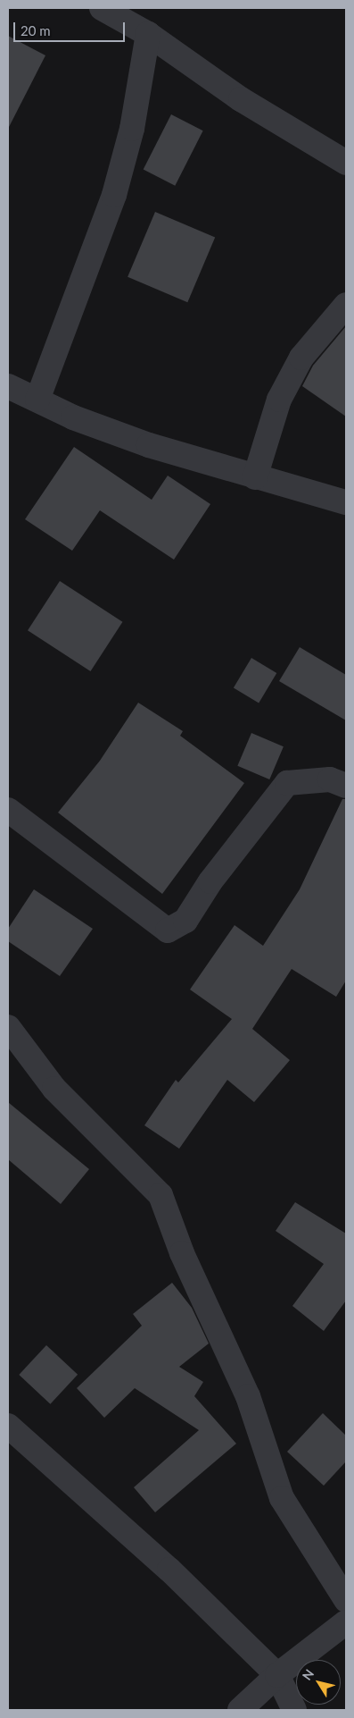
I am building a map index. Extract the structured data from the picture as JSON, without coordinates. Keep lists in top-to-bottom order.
{
  "scale_bar": "20 m",
  "north": "top left"
}
